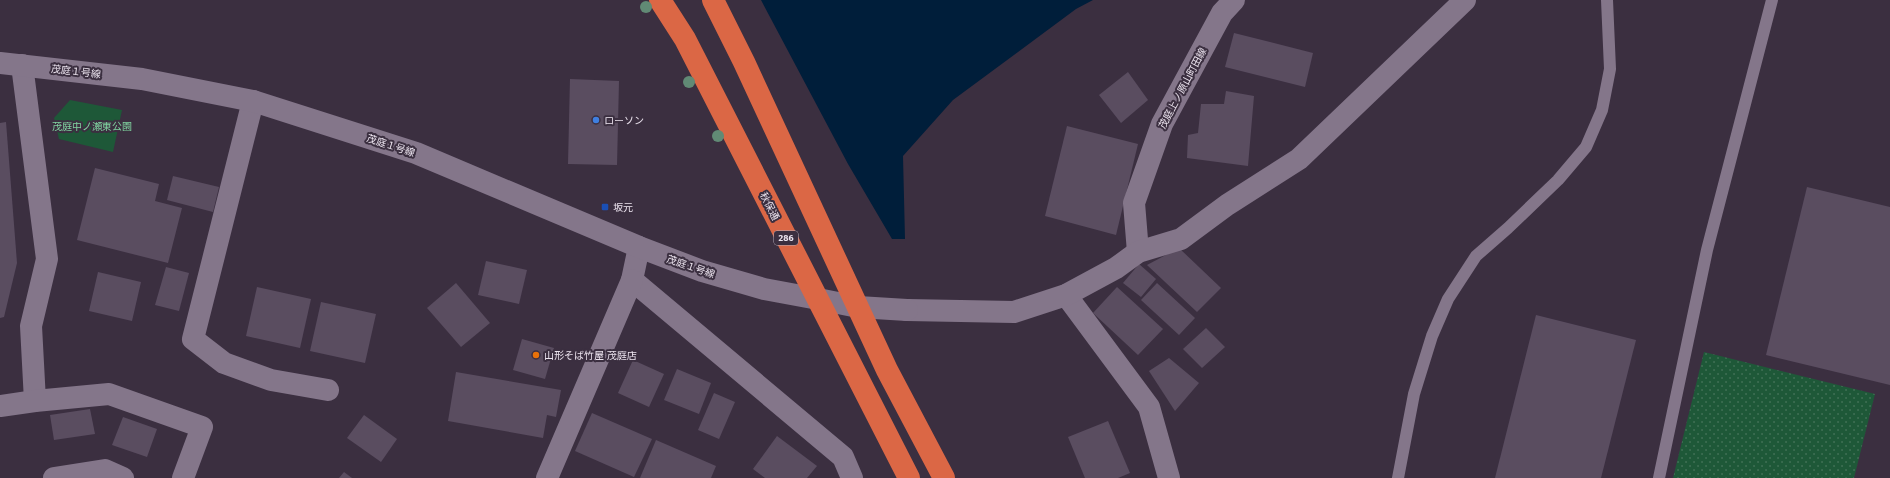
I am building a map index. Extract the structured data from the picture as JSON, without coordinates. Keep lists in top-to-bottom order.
{
  "streets": {
    "highway": ["秋保通", "286"],
    "street": ["茂庭１号線", "茂庭上ノ原山町田線"]
  },
  "crossings": [
    ["茂庭１号線", "茂庭上ノ原山町田線"],
    ["茂庭１号線", "秋保通"]
  ],
  "parks": ["茂庭中ノ瀬東公園"],
  "places": {
    "other": ["ローソン", "山形そば竹屋 茂庭店"],
    "transit": ["坂元"]
  }
}
